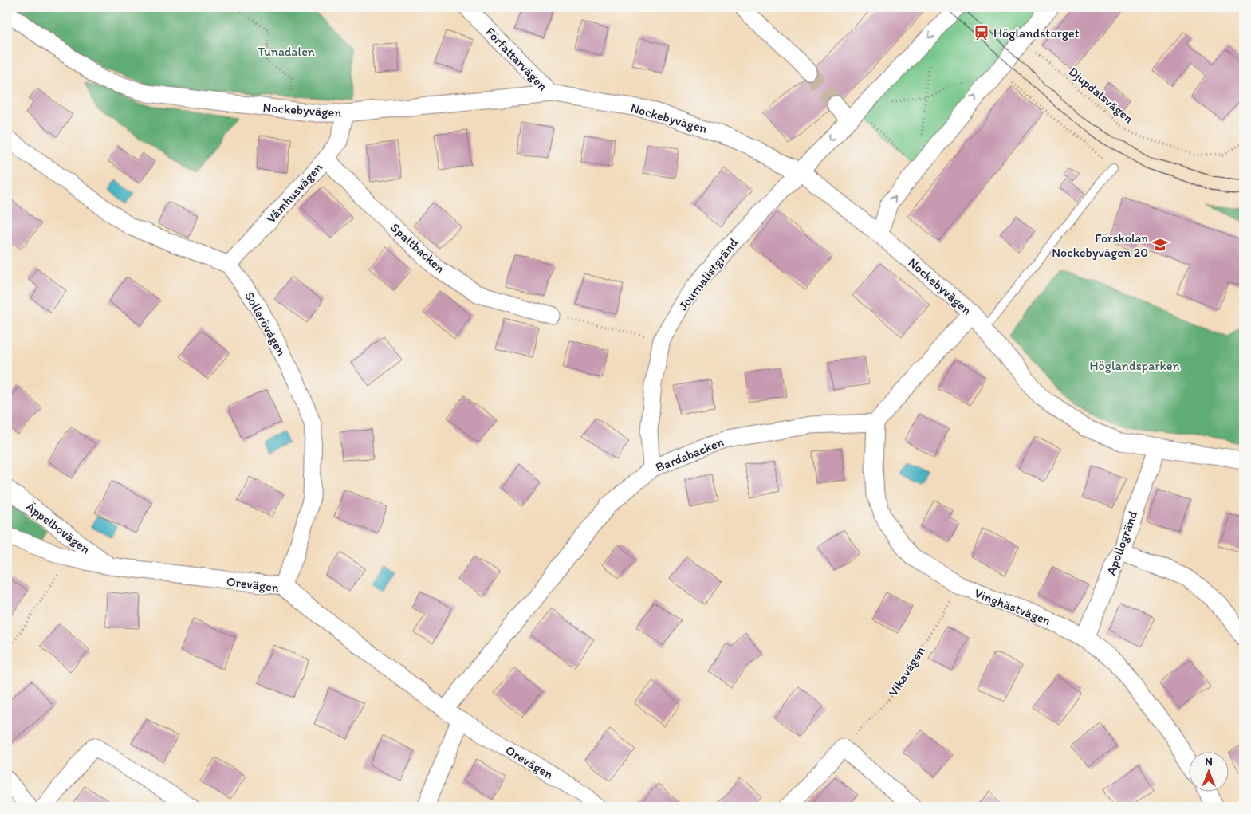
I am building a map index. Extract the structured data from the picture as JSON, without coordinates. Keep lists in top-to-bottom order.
{
  "streets": {
    "street": [
      "Författarvägen",
      "Nockebyvägen",
      "Våmhusvägen",
      "Spaltbacken",
      "Journalistgränd",
      "Sollerövägen",
      "Bardabacken",
      "Äppelbovägen",
      "Apollogränd",
      "Orevägen",
      "Vinghästvägen"
    ],
    "path": ["Djupdalsvägen", "Vikavägen"]
  },
  "crossings": [
    ["Författarvägen", "Nockebyvägen"],
    ["Nockebyvägen", "Våmhusvägen"],
    ["Nockebyvägen", "Journalistgränd"],
    ["Nockebyvägen", "Apollogränd"],
    ["Våmhusvägen", "Spaltbacken"],
    ["Våmhusvägen", "Sollerövägen"],
    ["Journalistgränd", "Bardabacken"],
    ["Sollerövägen", "Orevägen"],
    ["Bardabacken", "Orevägen"],
    ["Bardabacken", "Vinghästvägen"],
    ["Äppelbovägen", "Orevägen"],
    ["Apollogränd", "Vinghästvägen"],
    ["Vinghästvägen", "Vikavägen"]
  ],
  "parks": ["Tunadalen", "Höglandsparken"],
  "places": {
    "station": ["Höglandstorget"],
    "school or university": ["Förskolan Nockebyvägen 20"]
  },
  "north": "top"
}
